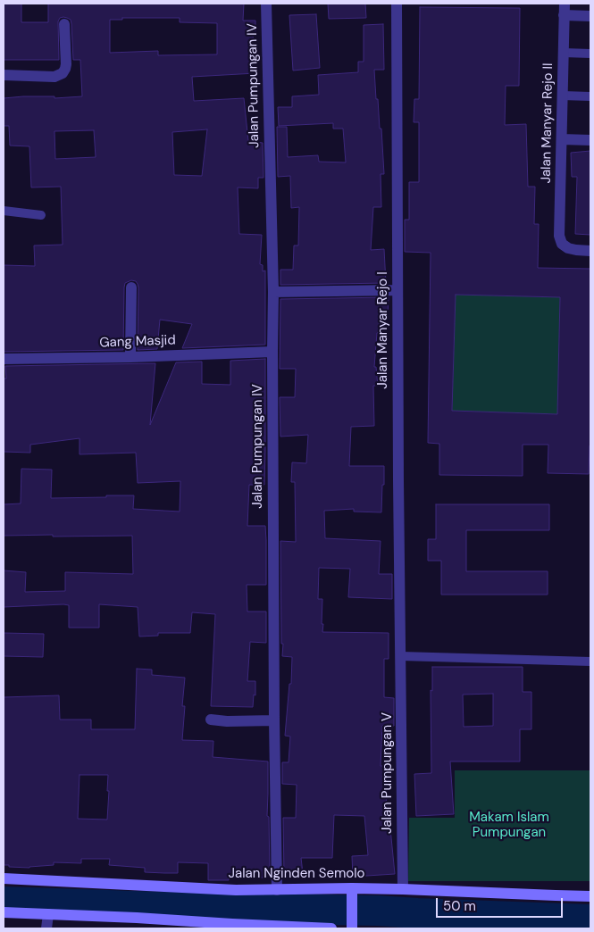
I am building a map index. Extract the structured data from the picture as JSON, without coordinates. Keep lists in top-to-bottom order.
{
  "streets": {
    "main road": ["Jalan Nginden Semolo"],
    "street": [
      "Jalan Pumpungan IV",
      "Jalan Manyar Rejo II",
      "Jalan Manyar Rejo I",
      "Gang Masjid",
      "Jalan Pumpungan V"
    ]
  },
  "crossings": [
    ["Jalan Pumpungan IV", "Gang Masjid"],
    ["Jalan Pumpungan IV", "Jalan Nginden Semolo"],
    ["Jalan Manyar Rejo I", "Jalan Pumpungan V"],
    ["Jalan Pumpungan V", "Jalan Nginden Semolo"]
  ],
  "parks": ["Makam Islam Pumpungan"],
  "scale_bar": "50 m"
}
